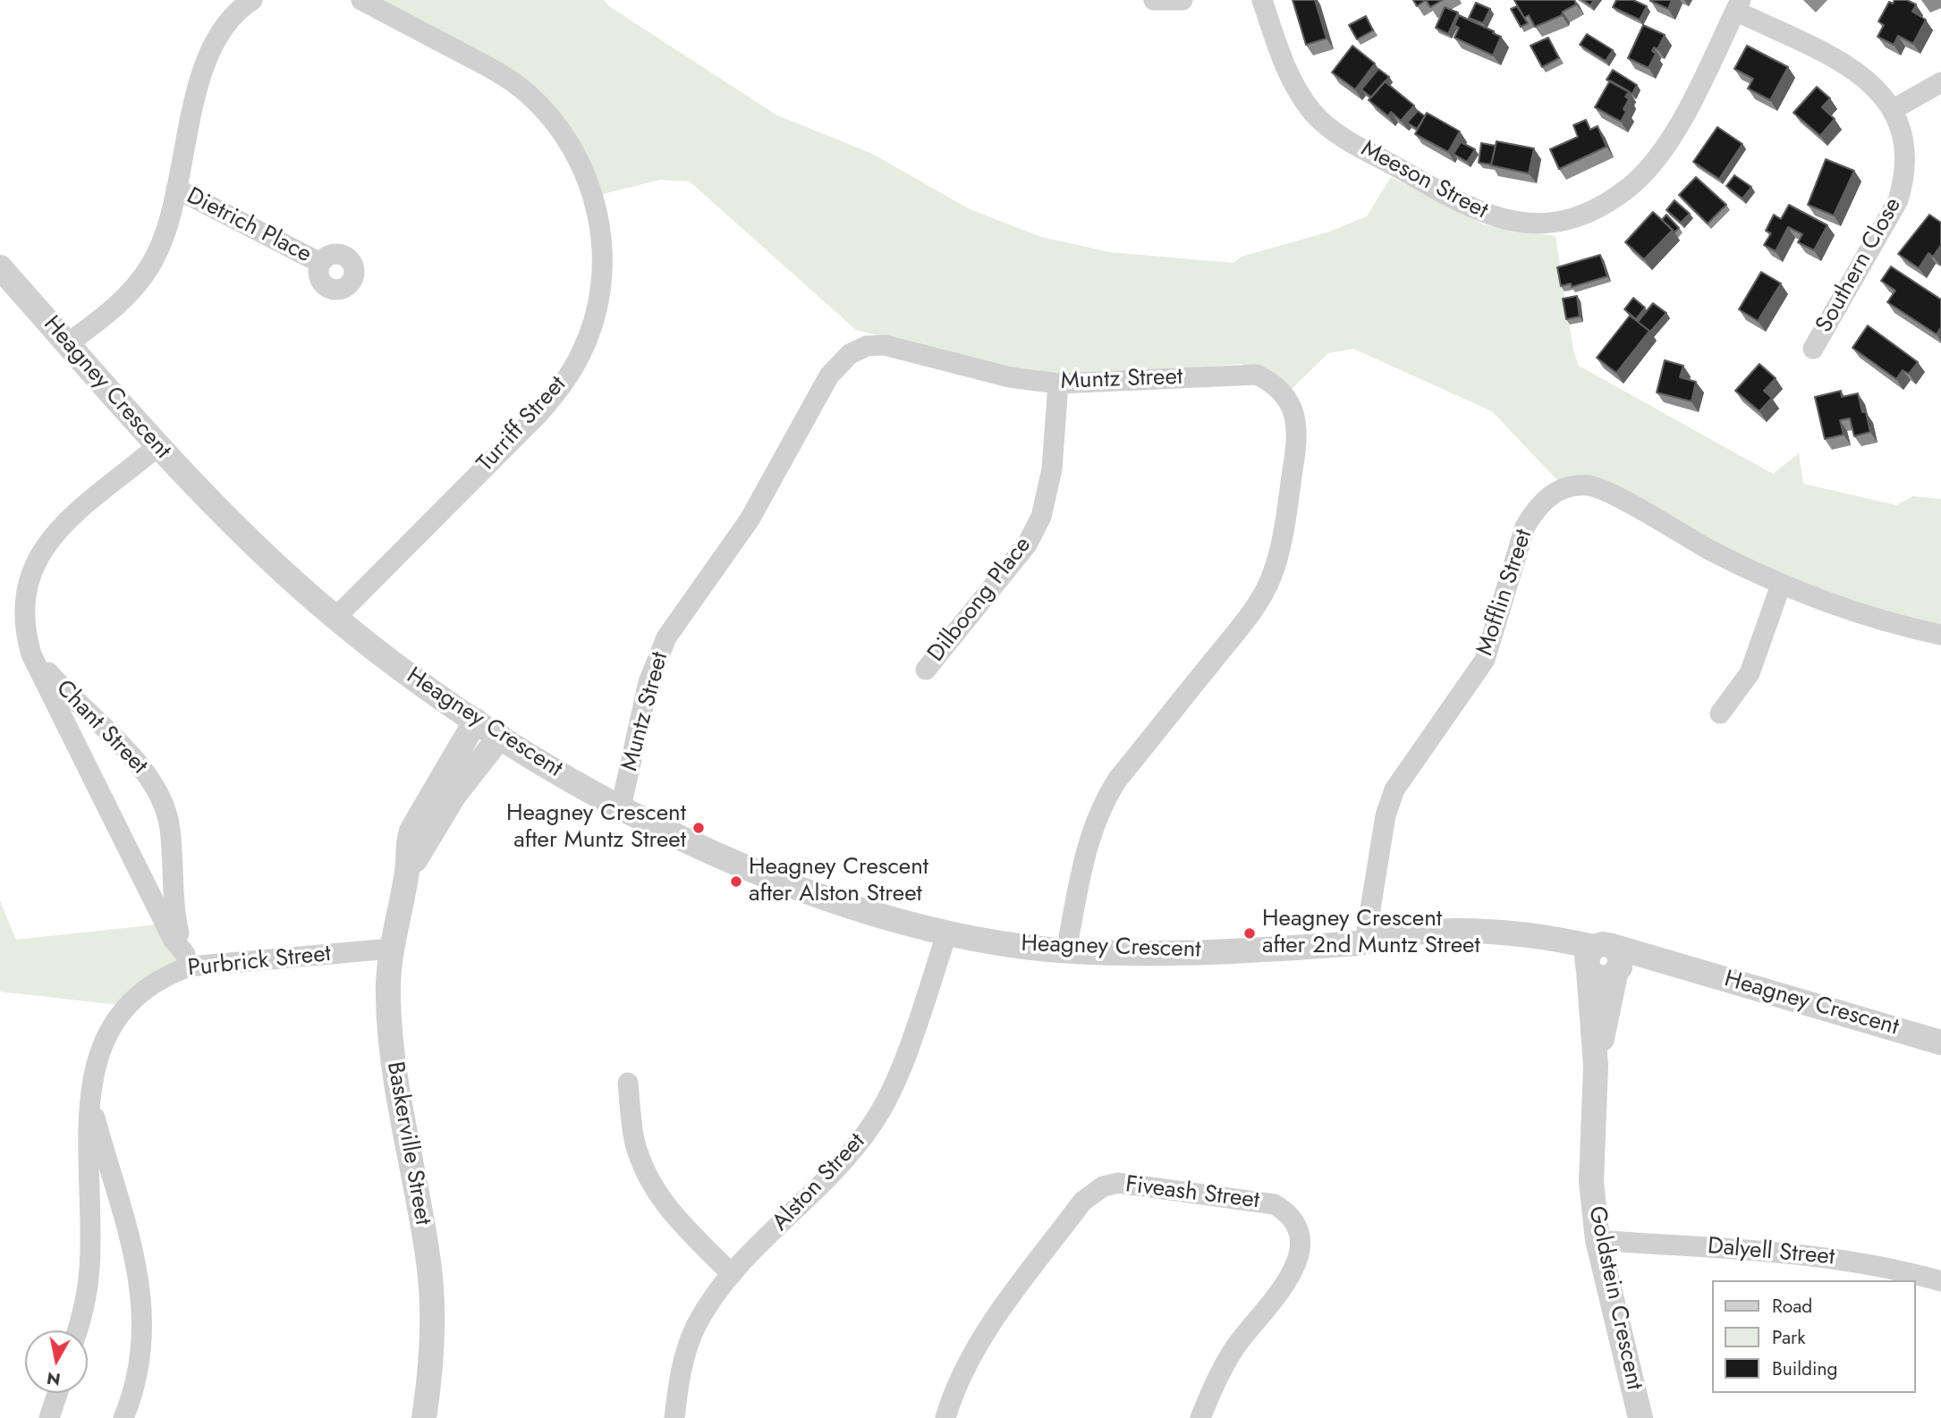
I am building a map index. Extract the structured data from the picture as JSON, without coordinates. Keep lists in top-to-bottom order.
{
  "streets": {
    "street": [
      "Meeson Street",
      "Dietrich Place",
      "Southern Close",
      "Muntz Street",
      "Heagney Crescent",
      "Turriff Street",
      "Mofflin Street",
      "Dilboong Place",
      "Chant Street",
      "Purbrick Street",
      "Baskerville Street",
      "Alston Street",
      "Fiveash Street",
      "Dalyell Street",
      "Goldstein Crescent"
    ]
  },
  "crossings": [
    ["Meeson Street", "Southern Close"],
    ["Muntz Street", "Heagney Crescent"],
    ["Muntz Street", "Dilboong Place"],
    ["Heagney Crescent", "Turriff Street"],
    ["Heagney Crescent", "Mofflin Street"],
    ["Heagney Crescent", "Chant Street"],
    ["Heagney Crescent", "Baskerville Street"],
    ["Heagney Crescent", "Alston Street"],
    ["Heagney Crescent", "Goldstein Crescent"],
    ["Chant Street", "Purbrick Street"],
    ["Purbrick Street", "Baskerville Street"],
    ["Dalyell Street", "Goldstein Crescent"]
  ],
  "places": ["Heagney Crescent after Muntz Street", "Heagney Crescent after Alston Street", "Heagney Crescent after 2nd Muntz Street"],
  "legend": ["Road", "Park", "Building"],
  "north": "bottom"
}
